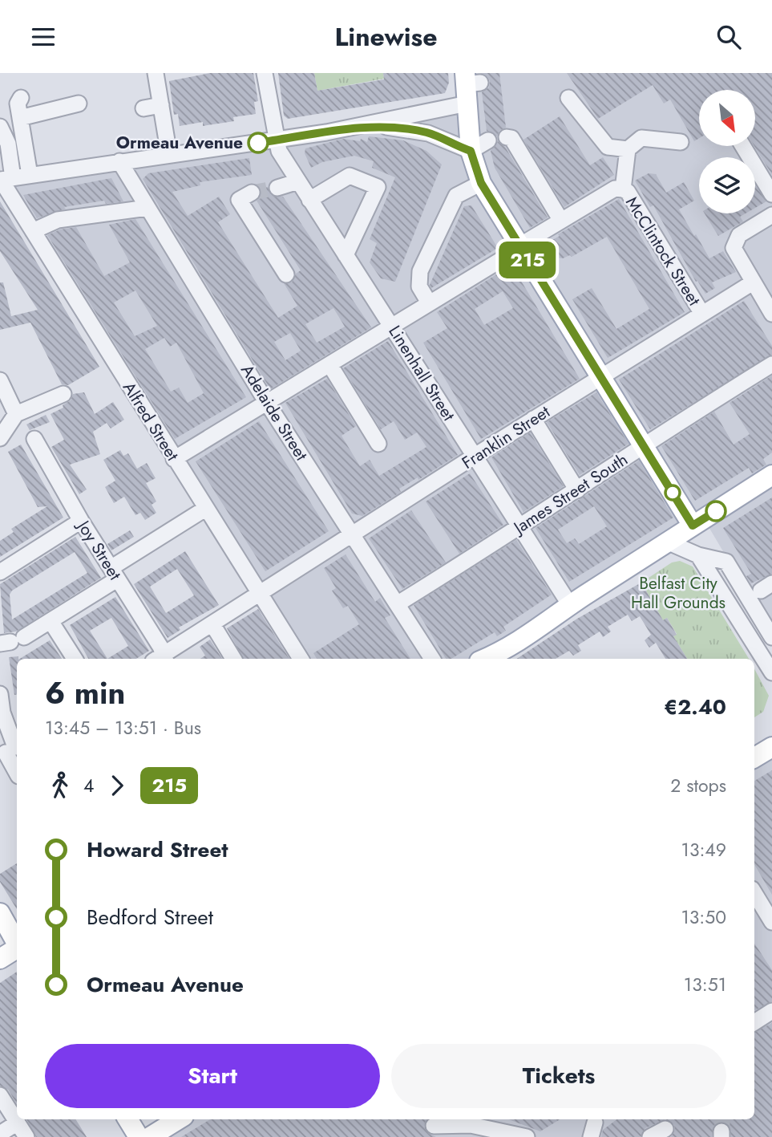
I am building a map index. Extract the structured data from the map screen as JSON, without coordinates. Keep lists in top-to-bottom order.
{
  "streets": {
    "street": [
      "McClintock Street",
      "Linenhall Street",
      "Adelaide Street",
      "Alfred Street",
      "Franklin Street",
      "James Street South",
      "Joy Street"
    ]
  },
  "crossings": [
    ["McClintock Street", "Franklin Street"],
    ["Linenhall Street", "Franklin Street"],
    ["Linenhall Street", "James Street South"],
    ["Adelaide Street", "Franklin Street"],
    ["Adelaide Street", "James Street South"],
    ["Alfred Street", "Franklin Street"]
  ],
  "parks": ["Belfast City Hall Grounds"],
  "places": ["Ormeau Avenue"],
  "lines": ["bus line 215"],
  "north": "bottom right",
  "page": {
    "header": "Linewise",
    "on_map": "215",
    "heading": ["6 min", "13:45 – 13:51 · Bus", "€2.40"],
    "legs": ["4", "215", "2 stops"],
    "list": [
      {
        "name": "Howard Street",
        "value": "13:49"
      },
      {
        "name": "Bedford Street",
        "value": "13:50"
      },
      {
        "name": "Ormeau Avenue",
        "value": "13:51"
      }
    ],
    "buttons": ["Start", "Tickets"]
  }
}
